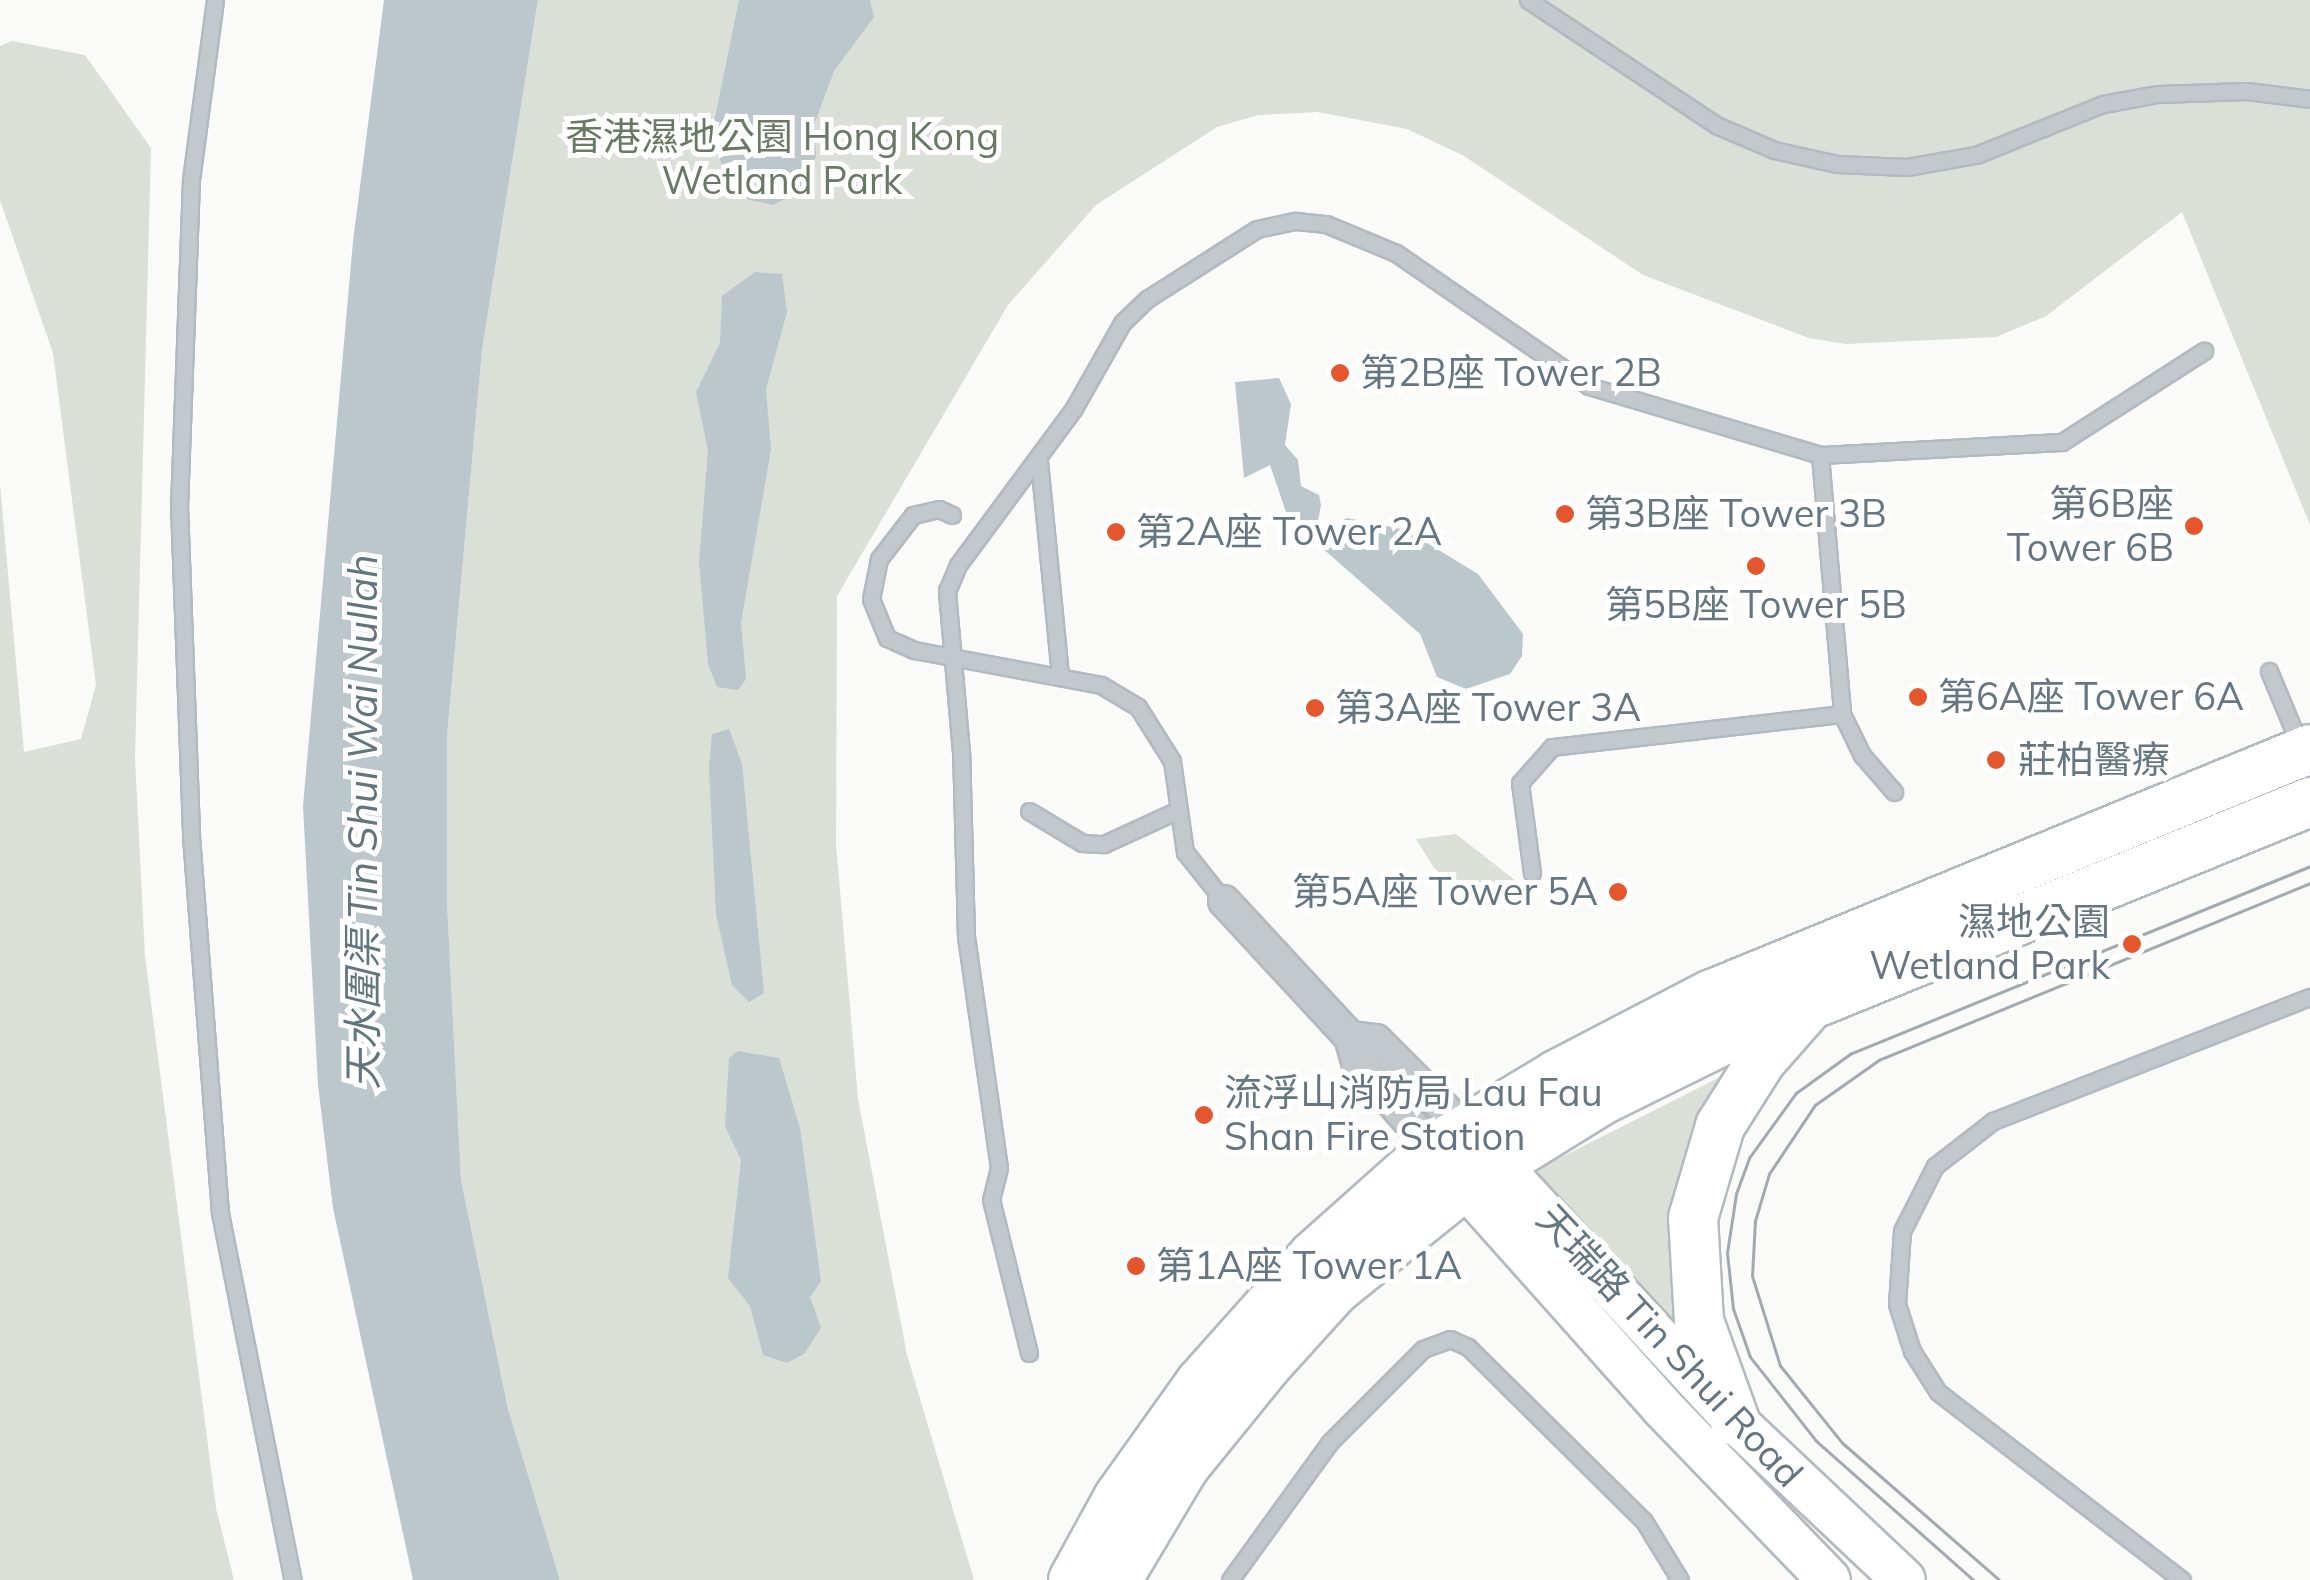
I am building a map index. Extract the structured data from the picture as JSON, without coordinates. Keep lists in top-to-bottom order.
{
  "streets": {
    "main road": ["天瑞路 Tin Shui Road"]
  },
  "water": ["天水圍渠 Tin Shui Wai Nullah"],
  "parks": ["香港濕地公園 Hong Kong Wetland Park"],
  "places": [
    "第2B座 Tower 2B",
    "第3B座 Tower 3B",
    "第6B座 Tower 6B",
    "第2A座 Tower 2A",
    "第5B座 Tower 5B",
    "第6A座 Tower 6A",
    "第3A座 Tower 3A",
    "莊柏醫療",
    "第5A座 Tower 5A",
    "濕地公園 Wetland Park",
    "流浮山消防局 Lau Fau Shan Fire Station",
    "第1A座 Tower 1A"
  ]
}
